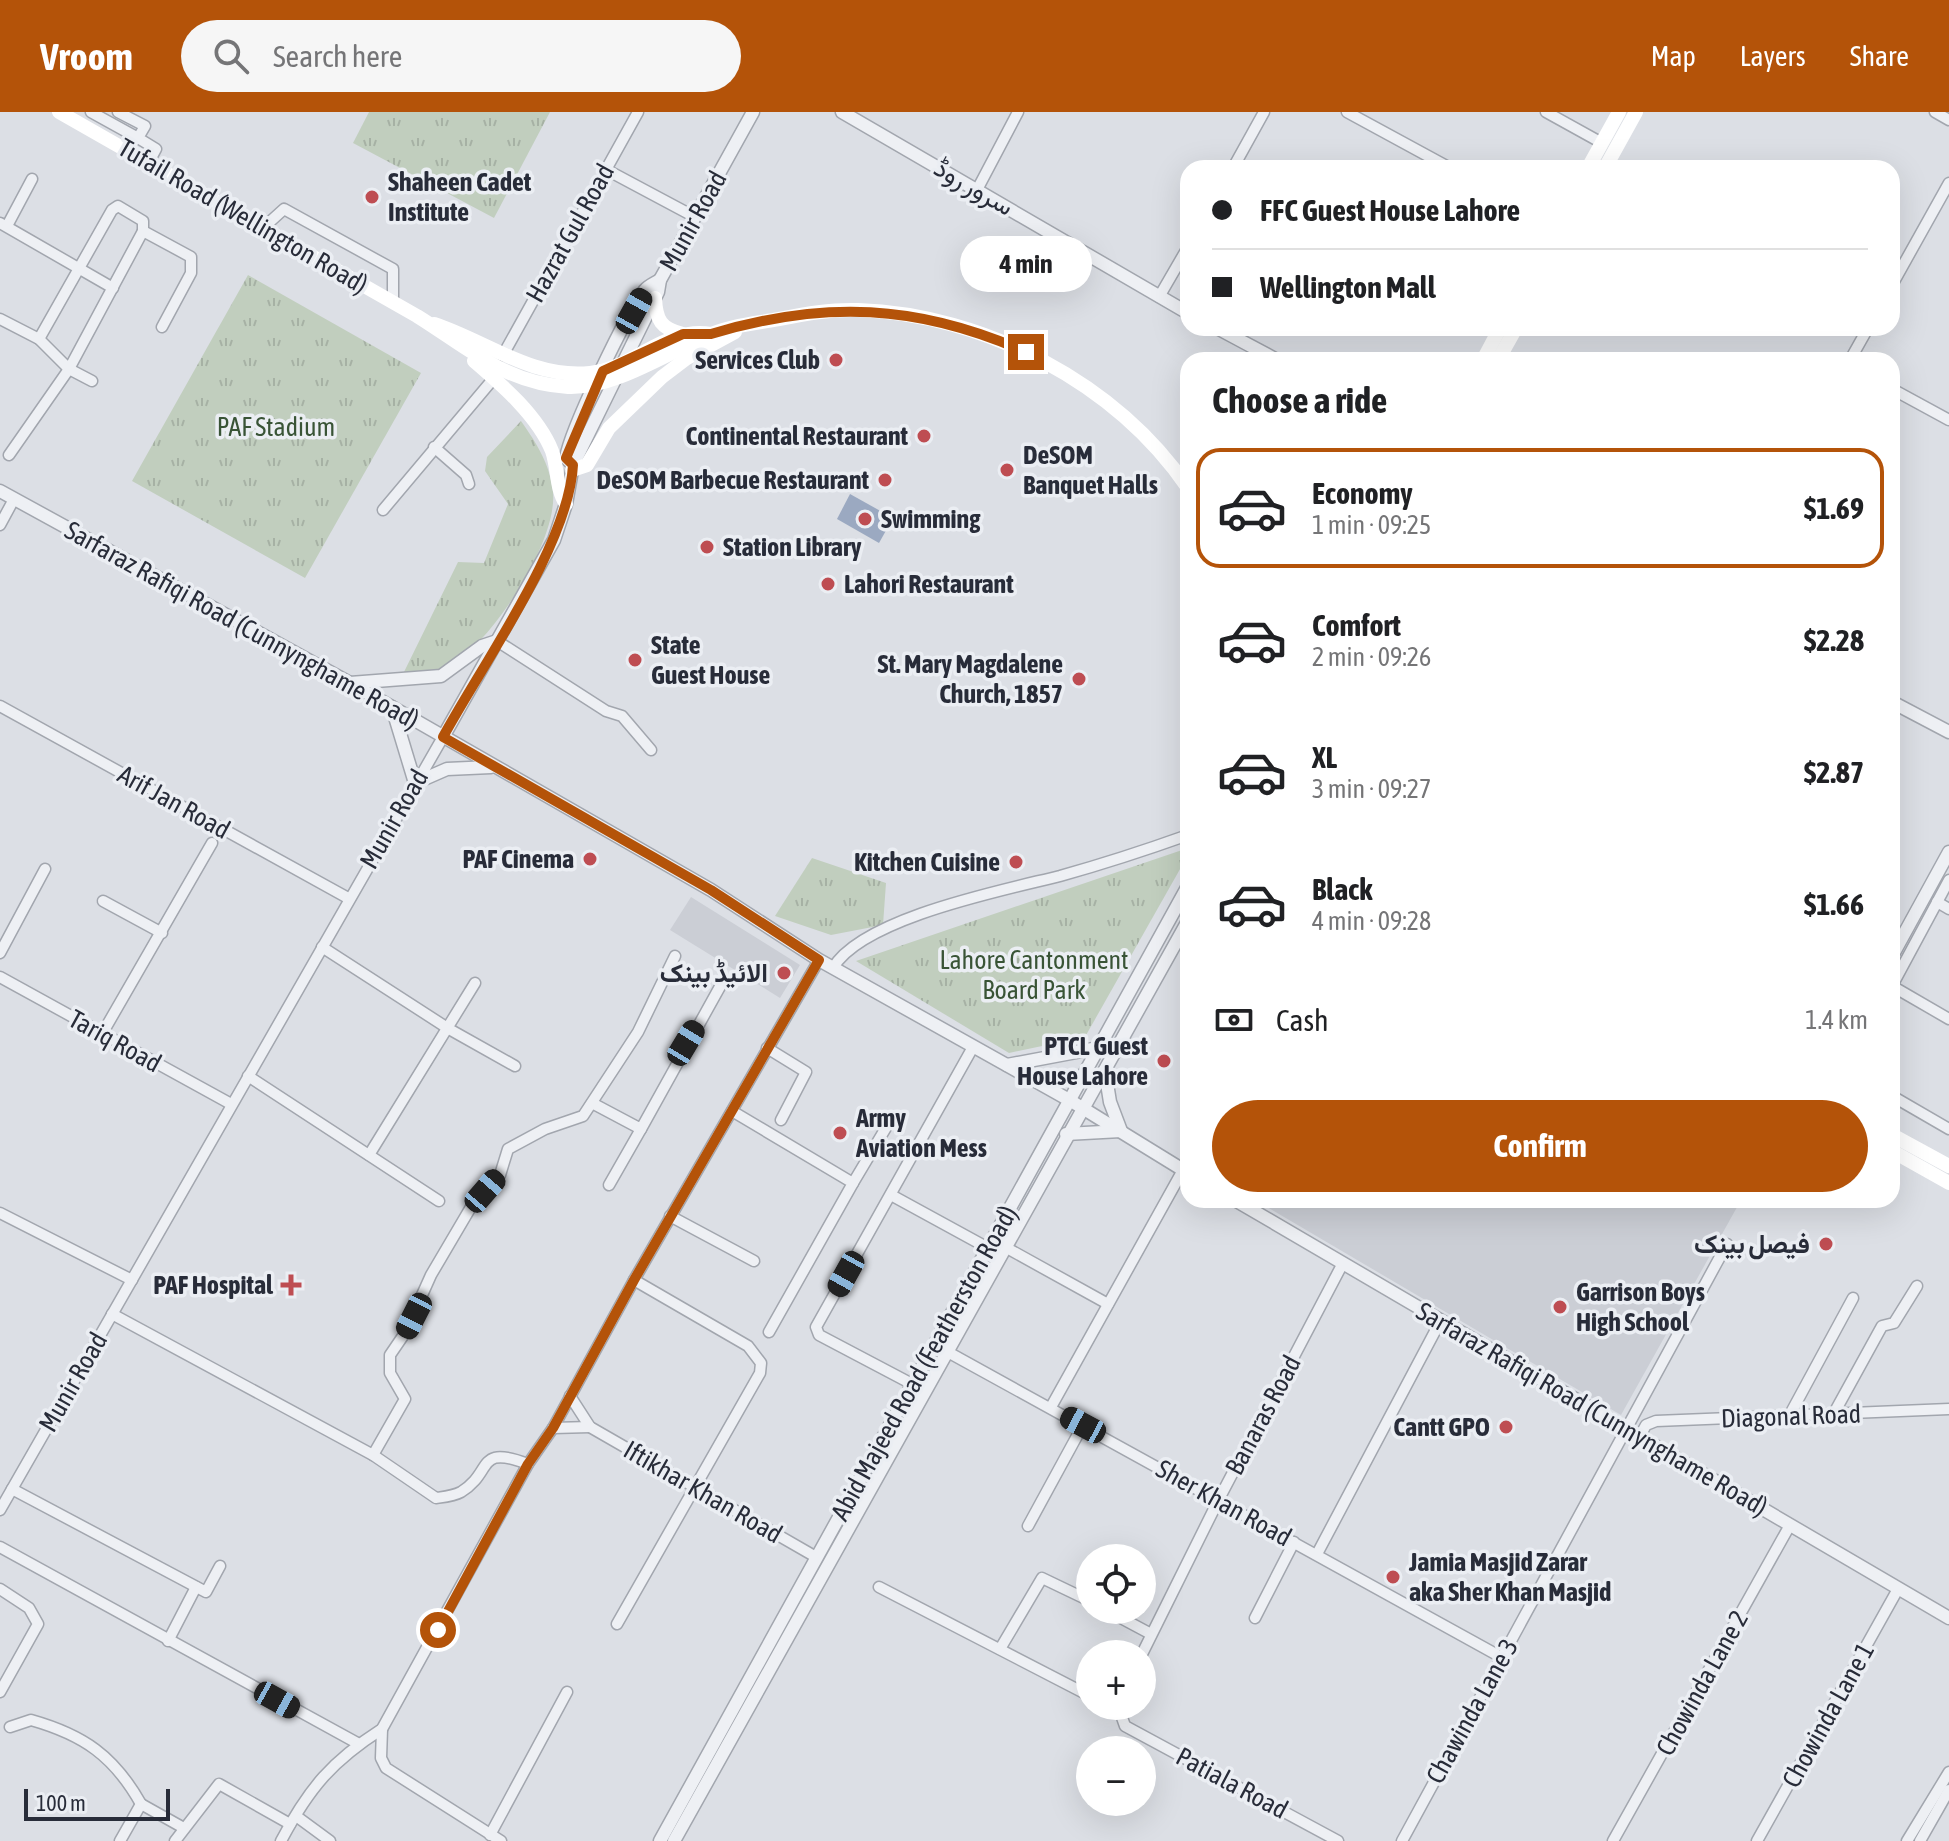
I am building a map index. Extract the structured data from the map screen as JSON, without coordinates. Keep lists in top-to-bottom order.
{
  "streets": {
    "main road": ["Tufail Road (Wellington Road)"],
    "street": [
      "سرور روڈ",
      "Munir Road",
      "Hazrat Gul Road",
      "Sarfaraz Rafiqi Road (Cunnynghame Road)",
      "Arif Jan Road",
      "Tariq Road",
      "Abid Majeed Road (Featherston Road)",
      "Banaras Road",
      "Diagonal Road",
      "Iftikhar Khan Road",
      "Sher Khan Road",
      "Chowinda Lane 2",
      "Chawinda Lane 3",
      "Chowinda Lane 1",
      "Patiala Road"
    ]
  },
  "crossings": [
    ["Tufail Road (Wellington Road)", "Munir Road"],
    ["Tufail Road (Wellington Road)", "Hazrat Gul Road"],
    ["Munir Road", "Sarfaraz Rafiqi Road (Cunnynghame Road)"],
    ["Munir Road", "Arif Jan Road"],
    ["Munir Road", "Tariq Road"],
    ["Sarfaraz Rafiqi Road (Cunnynghame Road)", "Abid Majeed Road (Featherston Road)"],
    ["Sarfaraz Rafiqi Road (Cunnynghame Road)", "Banaras Road"],
    ["Sarfaraz Rafiqi Road (Cunnynghame Road)", "Diagonal Road"],
    ["Sarfaraz Rafiqi Road (Cunnynghame Road)", "Chowinda Lane 2"],
    ["Sarfaraz Rafiqi Road (Cunnynghame Road)", "Chawinda Lane 3"],
    ["Sarfaraz Rafiqi Road (Cunnynghame Road)", "Chowinda Lane 1"],
    ["Abid Majeed Road (Featherston Road)", "Iftikhar Khan Road"],
    ["Abid Majeed Road (Featherston Road)", "Sher Khan Road"],
    ["Banaras Road", "Sher Khan Road"],
    ["Sher Khan Road", "Chawinda Lane 3"]
  ],
  "parks": ["PAF Stadium", "Lahore Cantonment Board Park"],
  "places": {
    "other": [
      "Shaheen Cadet Institute",
      "Services Club",
      "Continental Restaurant",
      "DeSOM Banquet Halls",
      "DeSOM Barbecue Restaurant",
      "Swimming",
      "Station Library",
      "Lahori Restaurant",
      "State Guest House",
      "St. Mary Magdalene Church, 1857",
      "PAF Cinema",
      "Kitchen Cuisine",
      "الائیڈ بینک",
      "PTCL Guest House Lahore",
      "Army Aviation Mess",
      "فیصل بینک",
      "Garrison Boys High School",
      "Cantt GPO",
      "Jamia Masjid Zarar aka Sher Khan Masjid"
    ],
    "health": ["PAF Hospital"]
  },
  "scale_bar": "100 m",
  "page": {
    "header": "Vroom",
    "search": "Search here",
    "nav": ["Map", "Layers", "Share"],
    "banner": ["FFC Guest House Lahore", "Wellington Mall"],
    "bubble": "4 min",
    "heading": "Choose a ride",
    "list": [
      {
        "name": "Economy",
        "note": "1 min · 09:25",
        "value": "$1.69"
      },
      {
        "name": "Comfort",
        "note": "2 min · 09:26",
        "value": "$2.28"
      },
      {
        "name": "XL",
        "note": "3 min · 09:27",
        "value": "$2.87"
      },
      {
        "name": "Black",
        "note": "4 min · 09:28",
        "value": "$1.66"
      }
    ],
    "pay": ["Cash", "1.4 km"],
    "buttons": "Confirm",
    "map_buttons": ["+", "−"],
    "scale": "100 m"
  }
}
